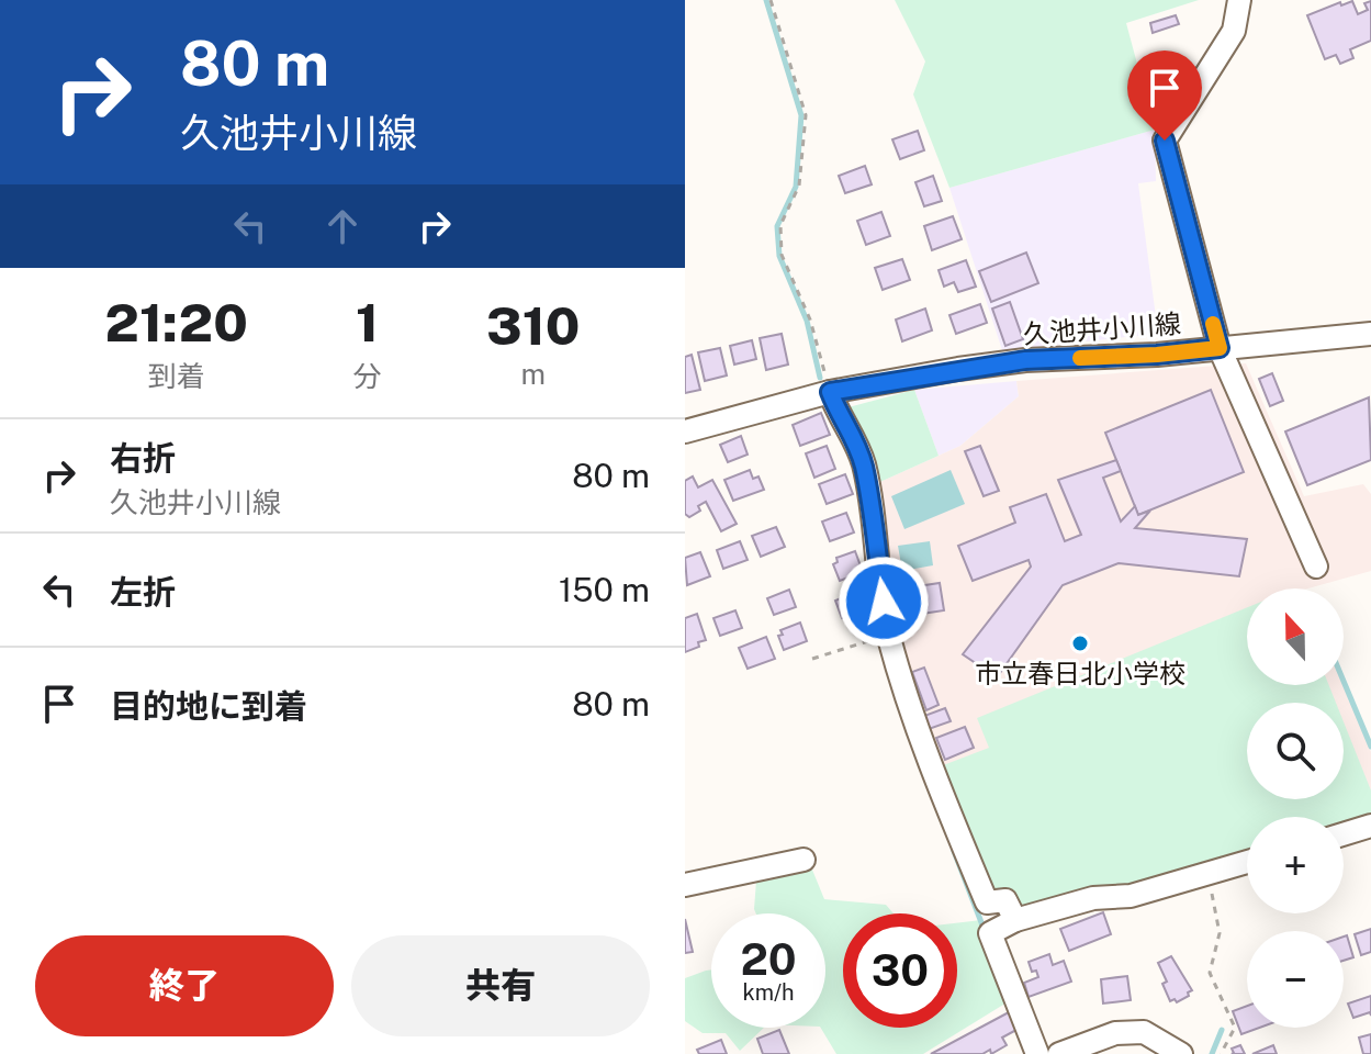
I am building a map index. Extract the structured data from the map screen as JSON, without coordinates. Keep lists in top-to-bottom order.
{
  "streets": {
    "street": ["久池井小川線"]
  },
  "places": ["市立春日北小学校"],
  "north": "top",
  "page": {
    "turn": ["80 m", "久池井小川線"],
    "eta": [
      "21:20",
      "到着",
      "1",
      "分",
      "310",
      "m"
    ],
    "list": [
      {
        "name": "右折",
        "note": "久池井小川線",
        "value": "80 m"
      },
      {
        "name": "左折",
        "value": "150 m"
      },
      {
        "name": "目的地に到着",
        "value": "80 m"
      }
    ],
    "map_buttons": ["+", "−"],
    "speed": "20 km/h",
    "limit": "30",
    "buttons": ["終了", "共有"]
  }
}
